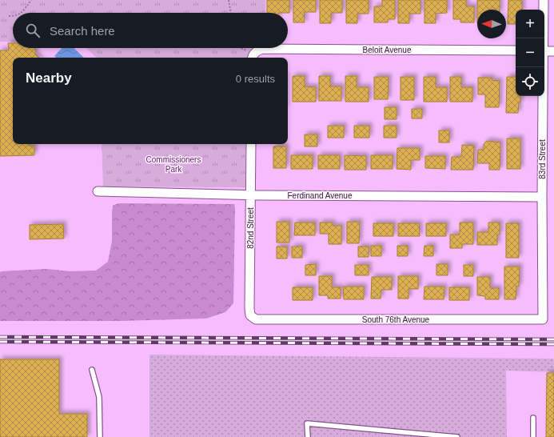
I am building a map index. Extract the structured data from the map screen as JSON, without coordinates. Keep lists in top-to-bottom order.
{
  "streets": {
    "street": [
      "Beloit Avenue",
      "83rd Street",
      "Ferdinand Avenue",
      "82nd Street",
      "South 76th Avenue"
    ]
  },
  "crossings": [
    ["83rd Street", "Ferdinand Avenue"],
    ["83rd Street", "South 76th Avenue"],
    ["Ferdinand Avenue", "82nd Street"],
    ["82nd Street", "South 76th Avenue"]
  ],
  "parks": ["Commissioners Park"],
  "north": "left",
  "page": {
    "map_buttons": ["+", "−"],
    "search": "Search here",
    "heading": ["Nearby", "0 results"]
  }
}
